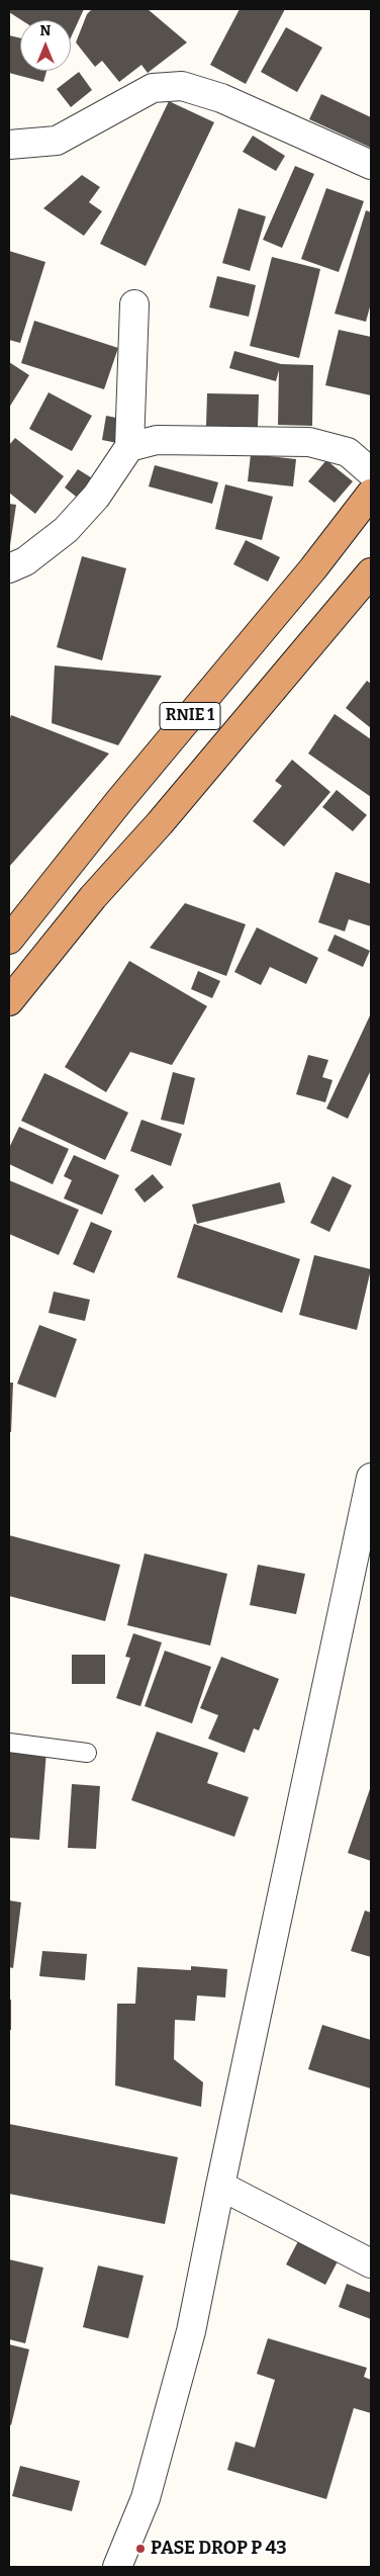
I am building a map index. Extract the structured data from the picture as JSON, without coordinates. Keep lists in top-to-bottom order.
{
  "streets": {
    "highway": ["RNIE 1"]
  },
  "places": ["PASE DROP P 43"],
  "north": "top"
}
